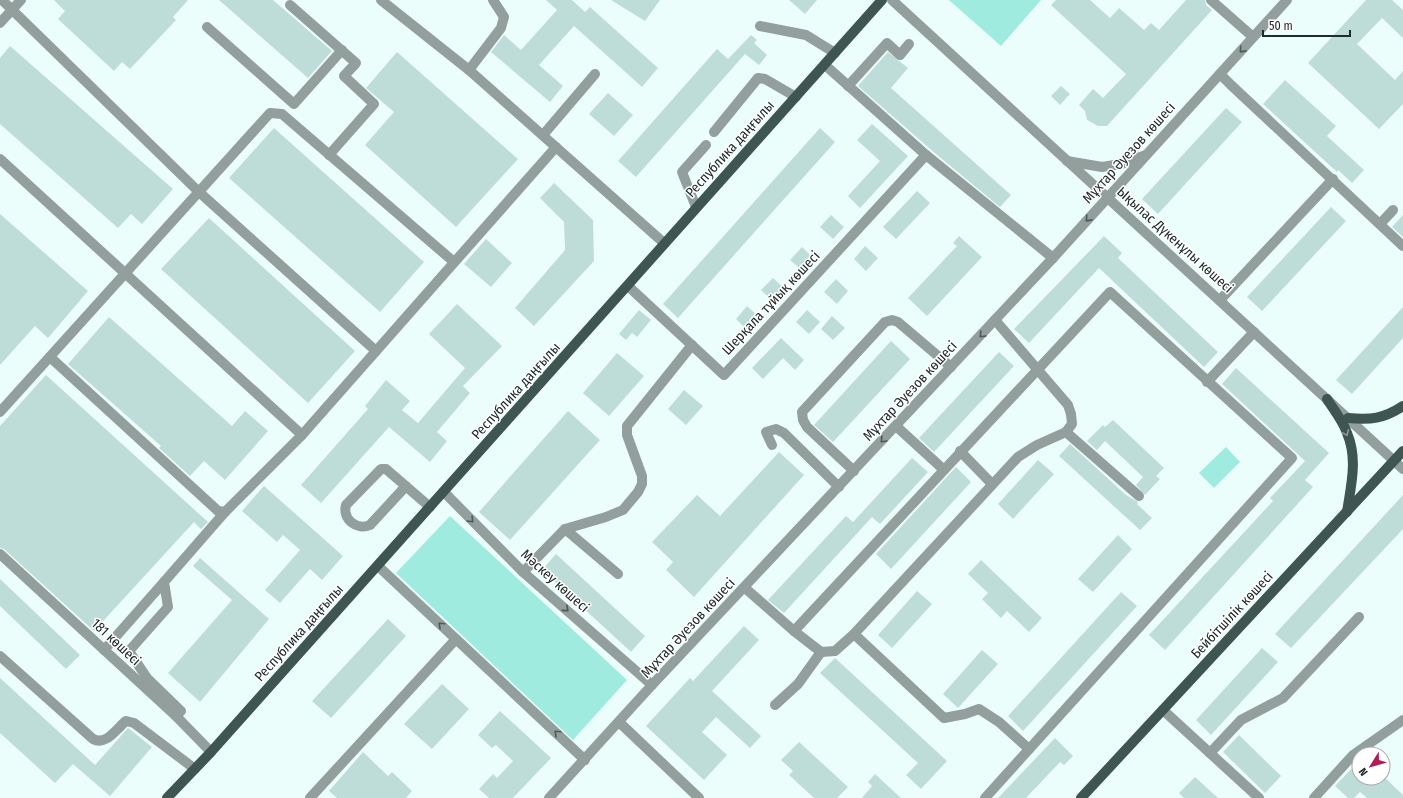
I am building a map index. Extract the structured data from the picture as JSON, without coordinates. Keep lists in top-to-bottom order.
{
  "streets": {
    "main road": ["Республика даңғылы", "Бейбітшілік көшесі"],
    "street": [
      "Мұхтар Әуезов көшесі",
      "Ықылас Дүкенұлы көшесі",
      "Шерқала тұйық көшесі",
      "Мәскеу көшесі",
      "181 көшесі"
    ]
  },
  "crossings": [
    ["Республика даңғылы", "Шерқала тұйық көшесі"],
    ["Республика даңғылы", "Мәскеу көшесі"],
    ["Республика даңғылы", "181 көшесі"],
    ["Мұхтар Әуезов көшесі", "Ықылас Дүкенұлы көшесі"],
    ["Мұхтар Әуезов көшесі", "Мәскеу көшесі"],
    ["Ықылас Дүкенұлы көшесі", "Бейбітшілік көшесі"]
  ],
  "one_way": ["Мәскеу көшесі"],
  "scale_bar": "50 m",
  "north": "bottom left"
}
